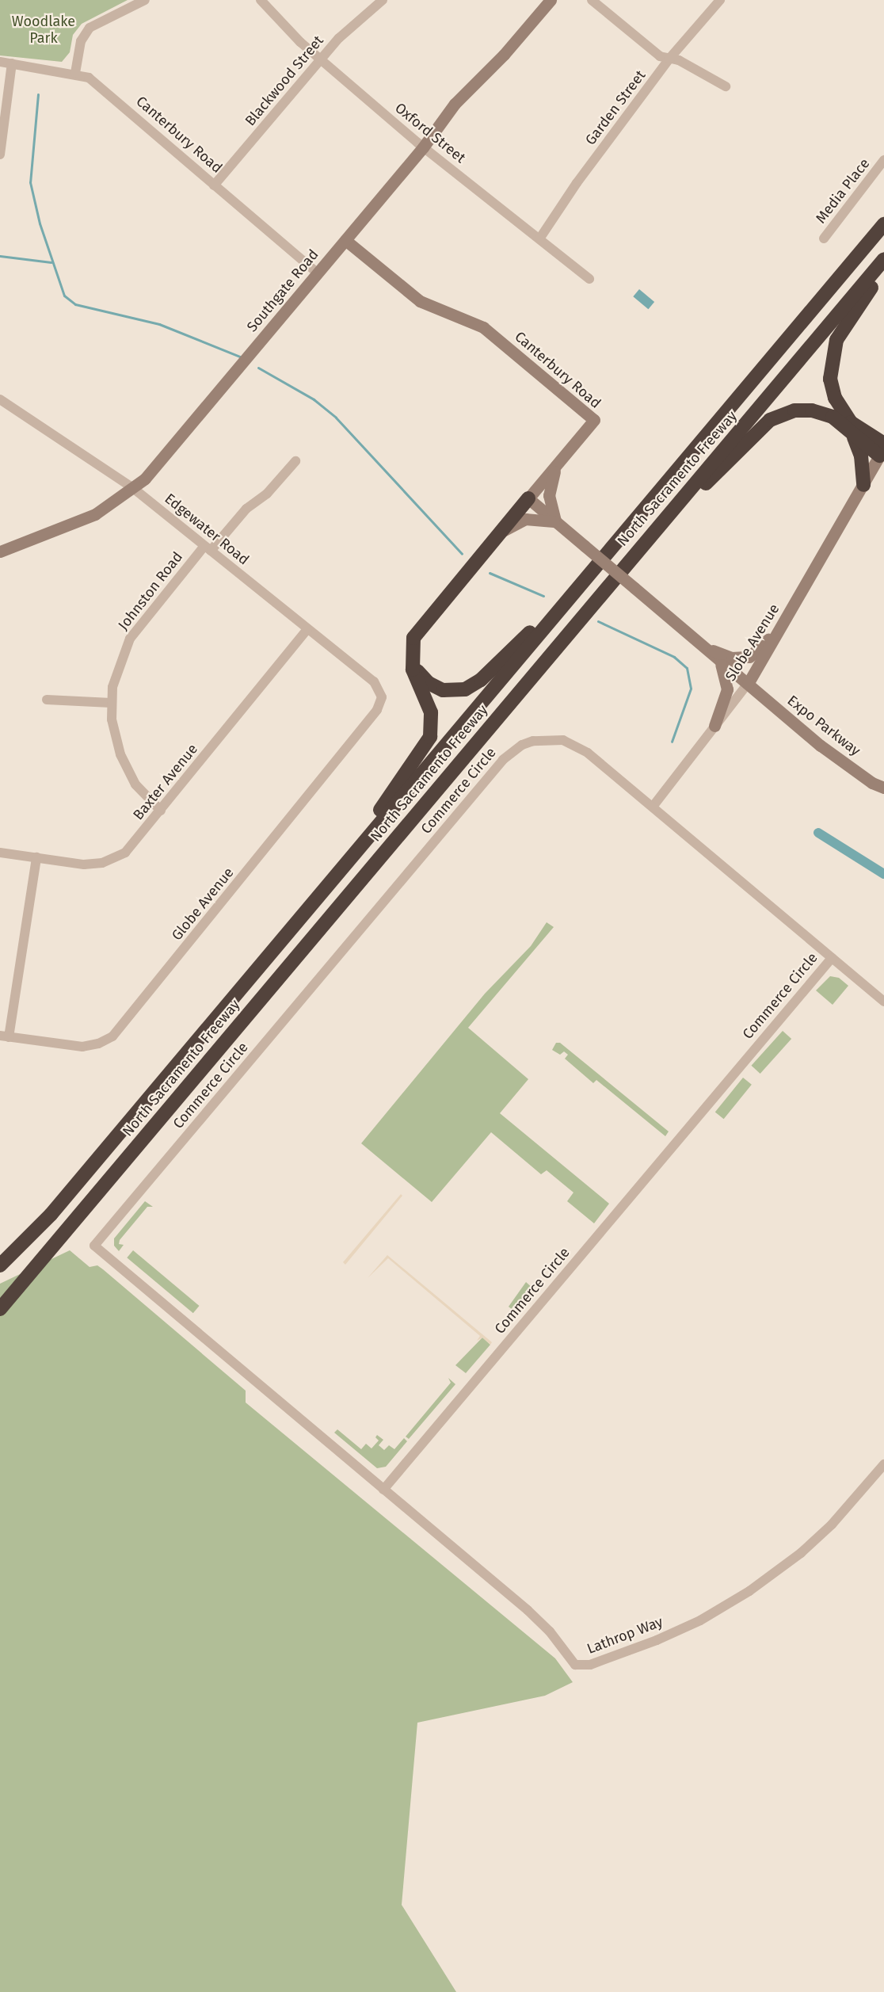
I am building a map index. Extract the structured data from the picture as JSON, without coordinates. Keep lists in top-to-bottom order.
{
  "streets": {
    "highway": ["North Sacramento Freeway"],
    "street": [
      "Blackwood Street",
      "Garden Street",
      "Oxford Street",
      "Canterbury Road",
      "Media Place",
      "Southgate Road",
      "Edgewater Road",
      "Johnston Road",
      "Slobe Avenue",
      "Expo Parkway",
      "Baxter Avenue",
      "Commerce Circle",
      "Globe Avenue",
      "Lathrop Way"
    ]
  },
  "crossings": [
    ["Blackwood Street", "Oxford Street"],
    ["Blackwood Street", "Canterbury Road"],
    ["Garden Street", "Oxford Street"],
    ["Oxford Street", "Southgate Road"],
    ["Canterbury Road", "Southgate Road"],
    ["Southgate Road", "Edgewater Road"],
    ["Edgewater Road", "Johnston Road"],
    ["Edgewater Road", "Baxter Avenue"],
    ["Edgewater Road", "Globe Avenue"],
    ["Johnston Road", "Baxter Avenue"],
    ["Slobe Avenue", "Expo Parkway"],
    ["Slobe Avenue", "Commerce Circle"],
    ["Commerce Circle", "Lathrop Way"]
  ],
  "parks": ["Woodlake Park"]
}
